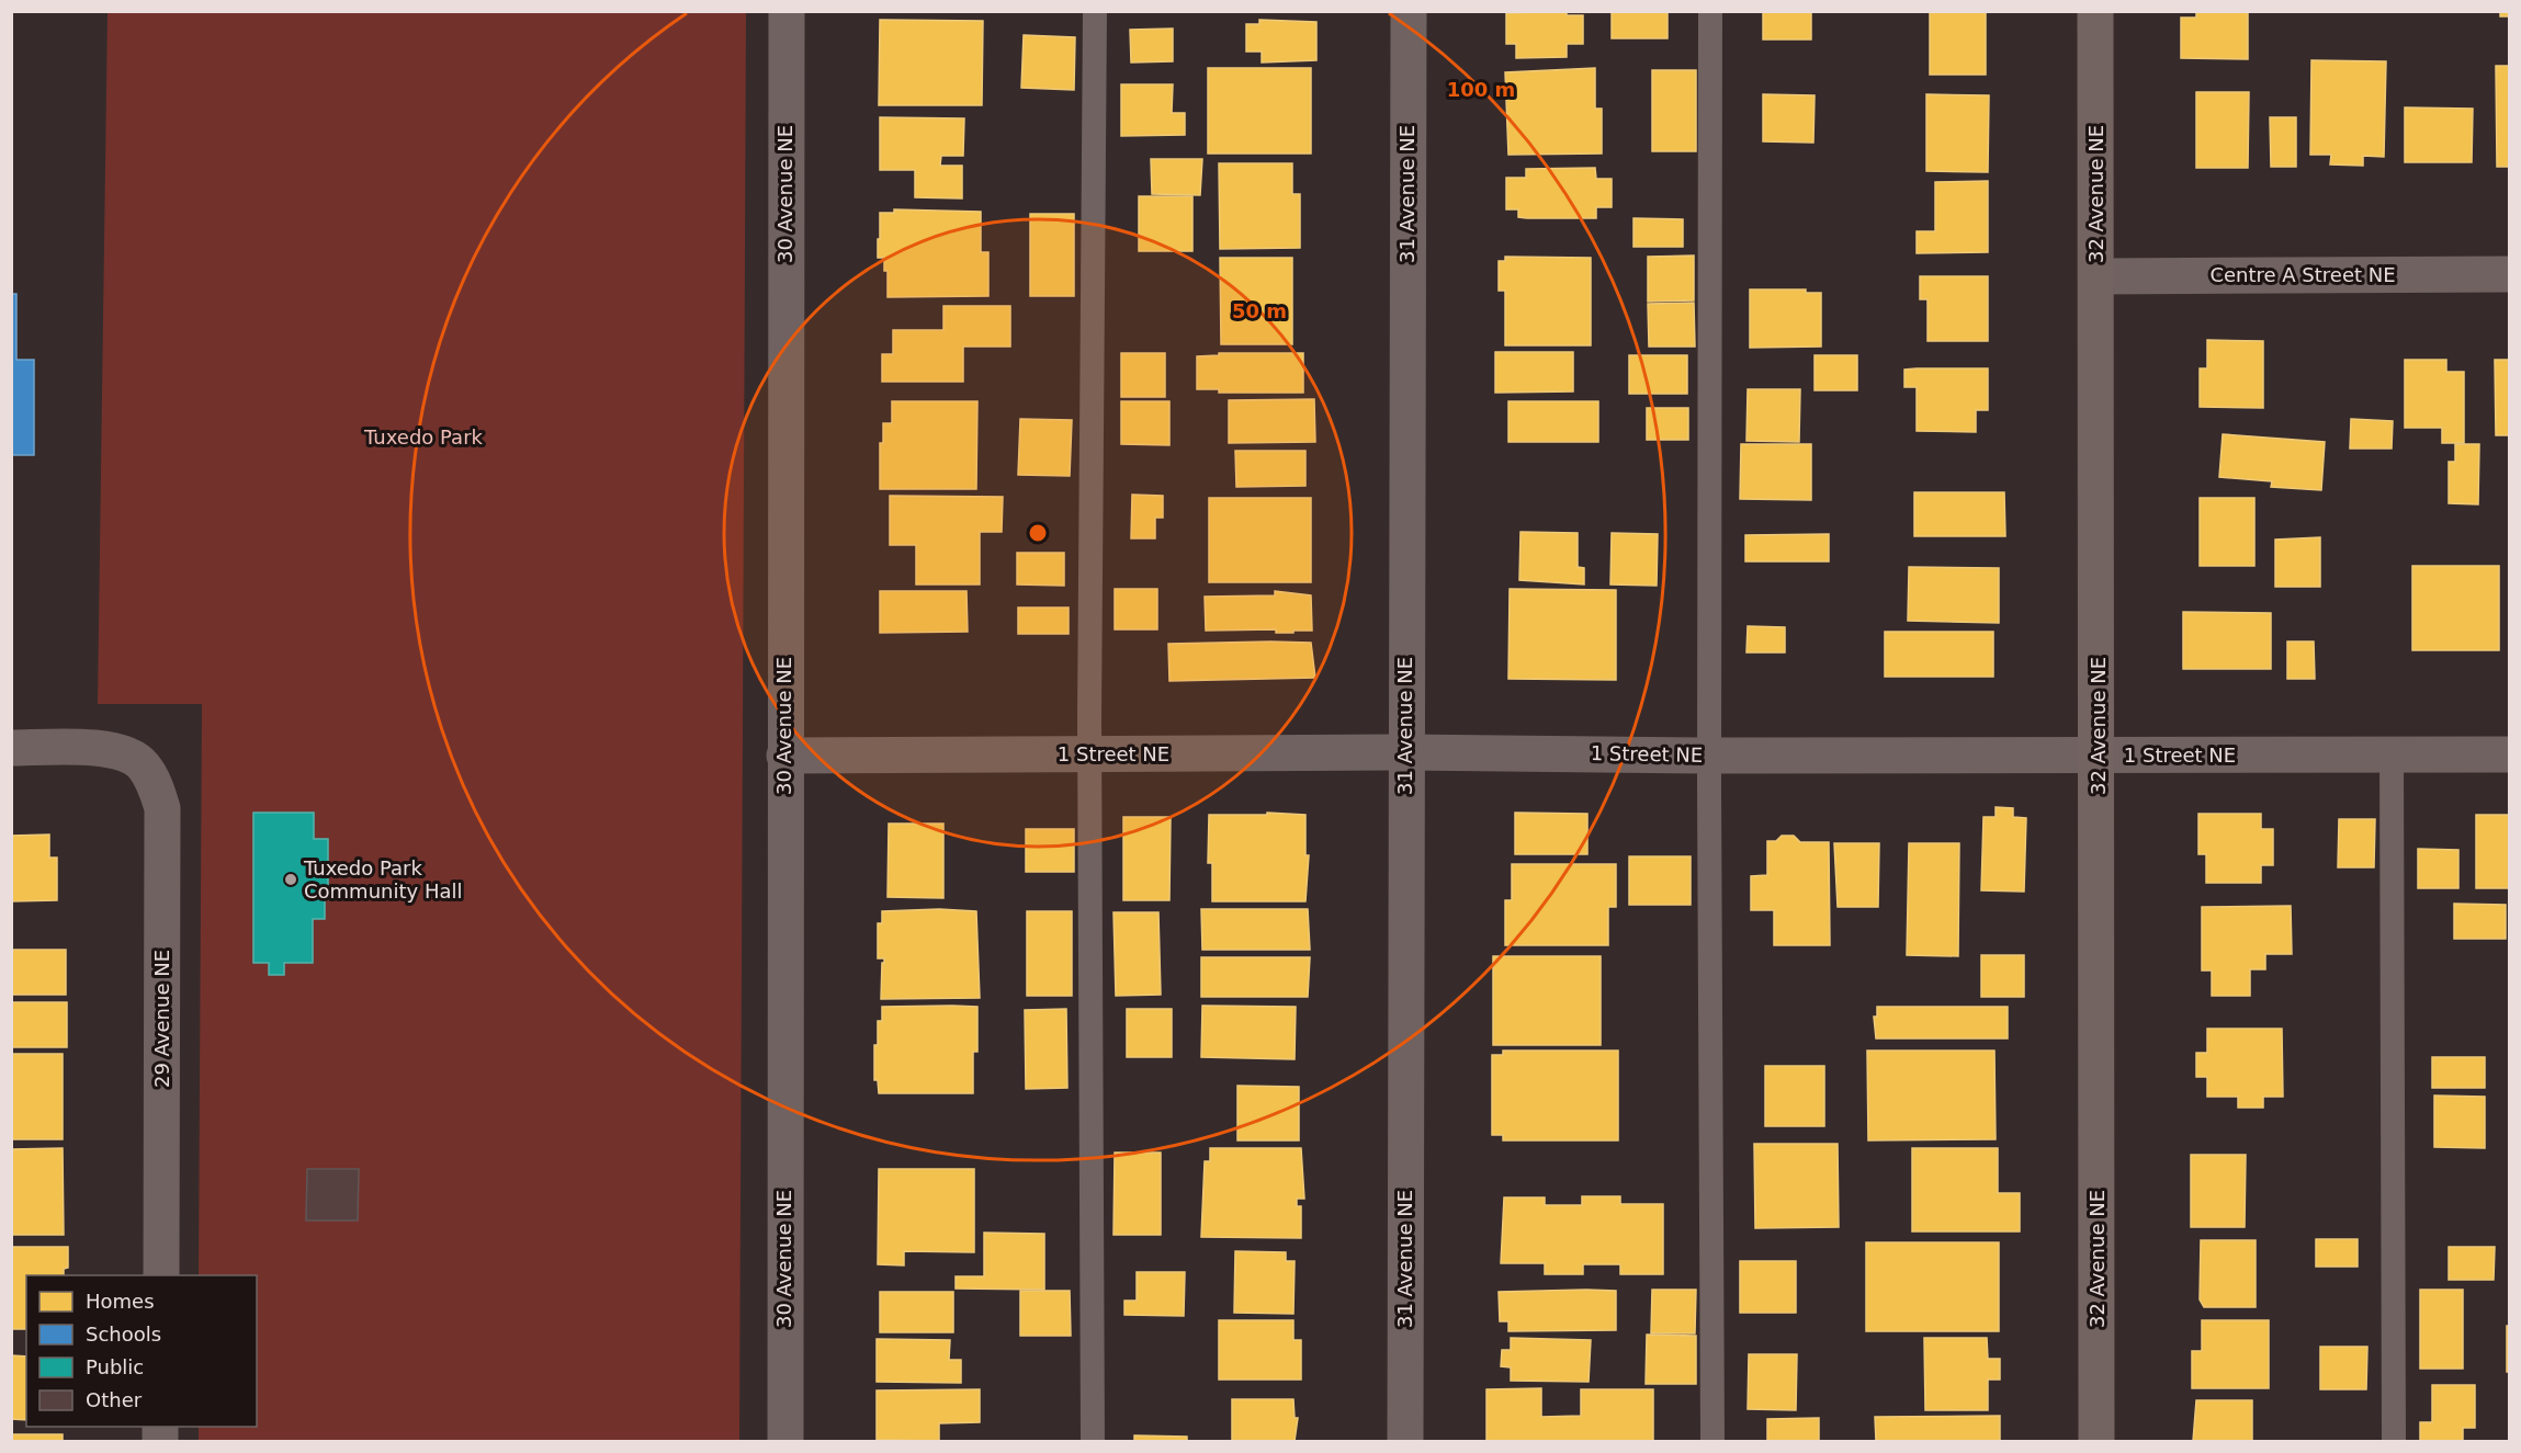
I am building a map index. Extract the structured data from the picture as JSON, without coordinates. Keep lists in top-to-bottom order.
{
  "streets": {
    "street": [
      "30 Avenue NE",
      "31 Avenue NE",
      "32 Avenue NE",
      "Centre A Street NE",
      "1 Street NE",
      "29 Avenue NE"
    ]
  },
  "crossings": [
    ["30 Avenue NE", "1 Street NE"],
    ["31 Avenue NE", "1 Street NE"],
    ["32 Avenue NE", "Centre A Street NE"],
    ["32 Avenue NE", "1 Street NE"]
  ],
  "parks": ["Tuxedo Park"],
  "places": ["Tuxedo Park Community Hall"],
  "legend": [
    "Homes",
    "Schools",
    "Public",
    "Other"
  ],
  "rings": ["100 m", "50 m"]
}
